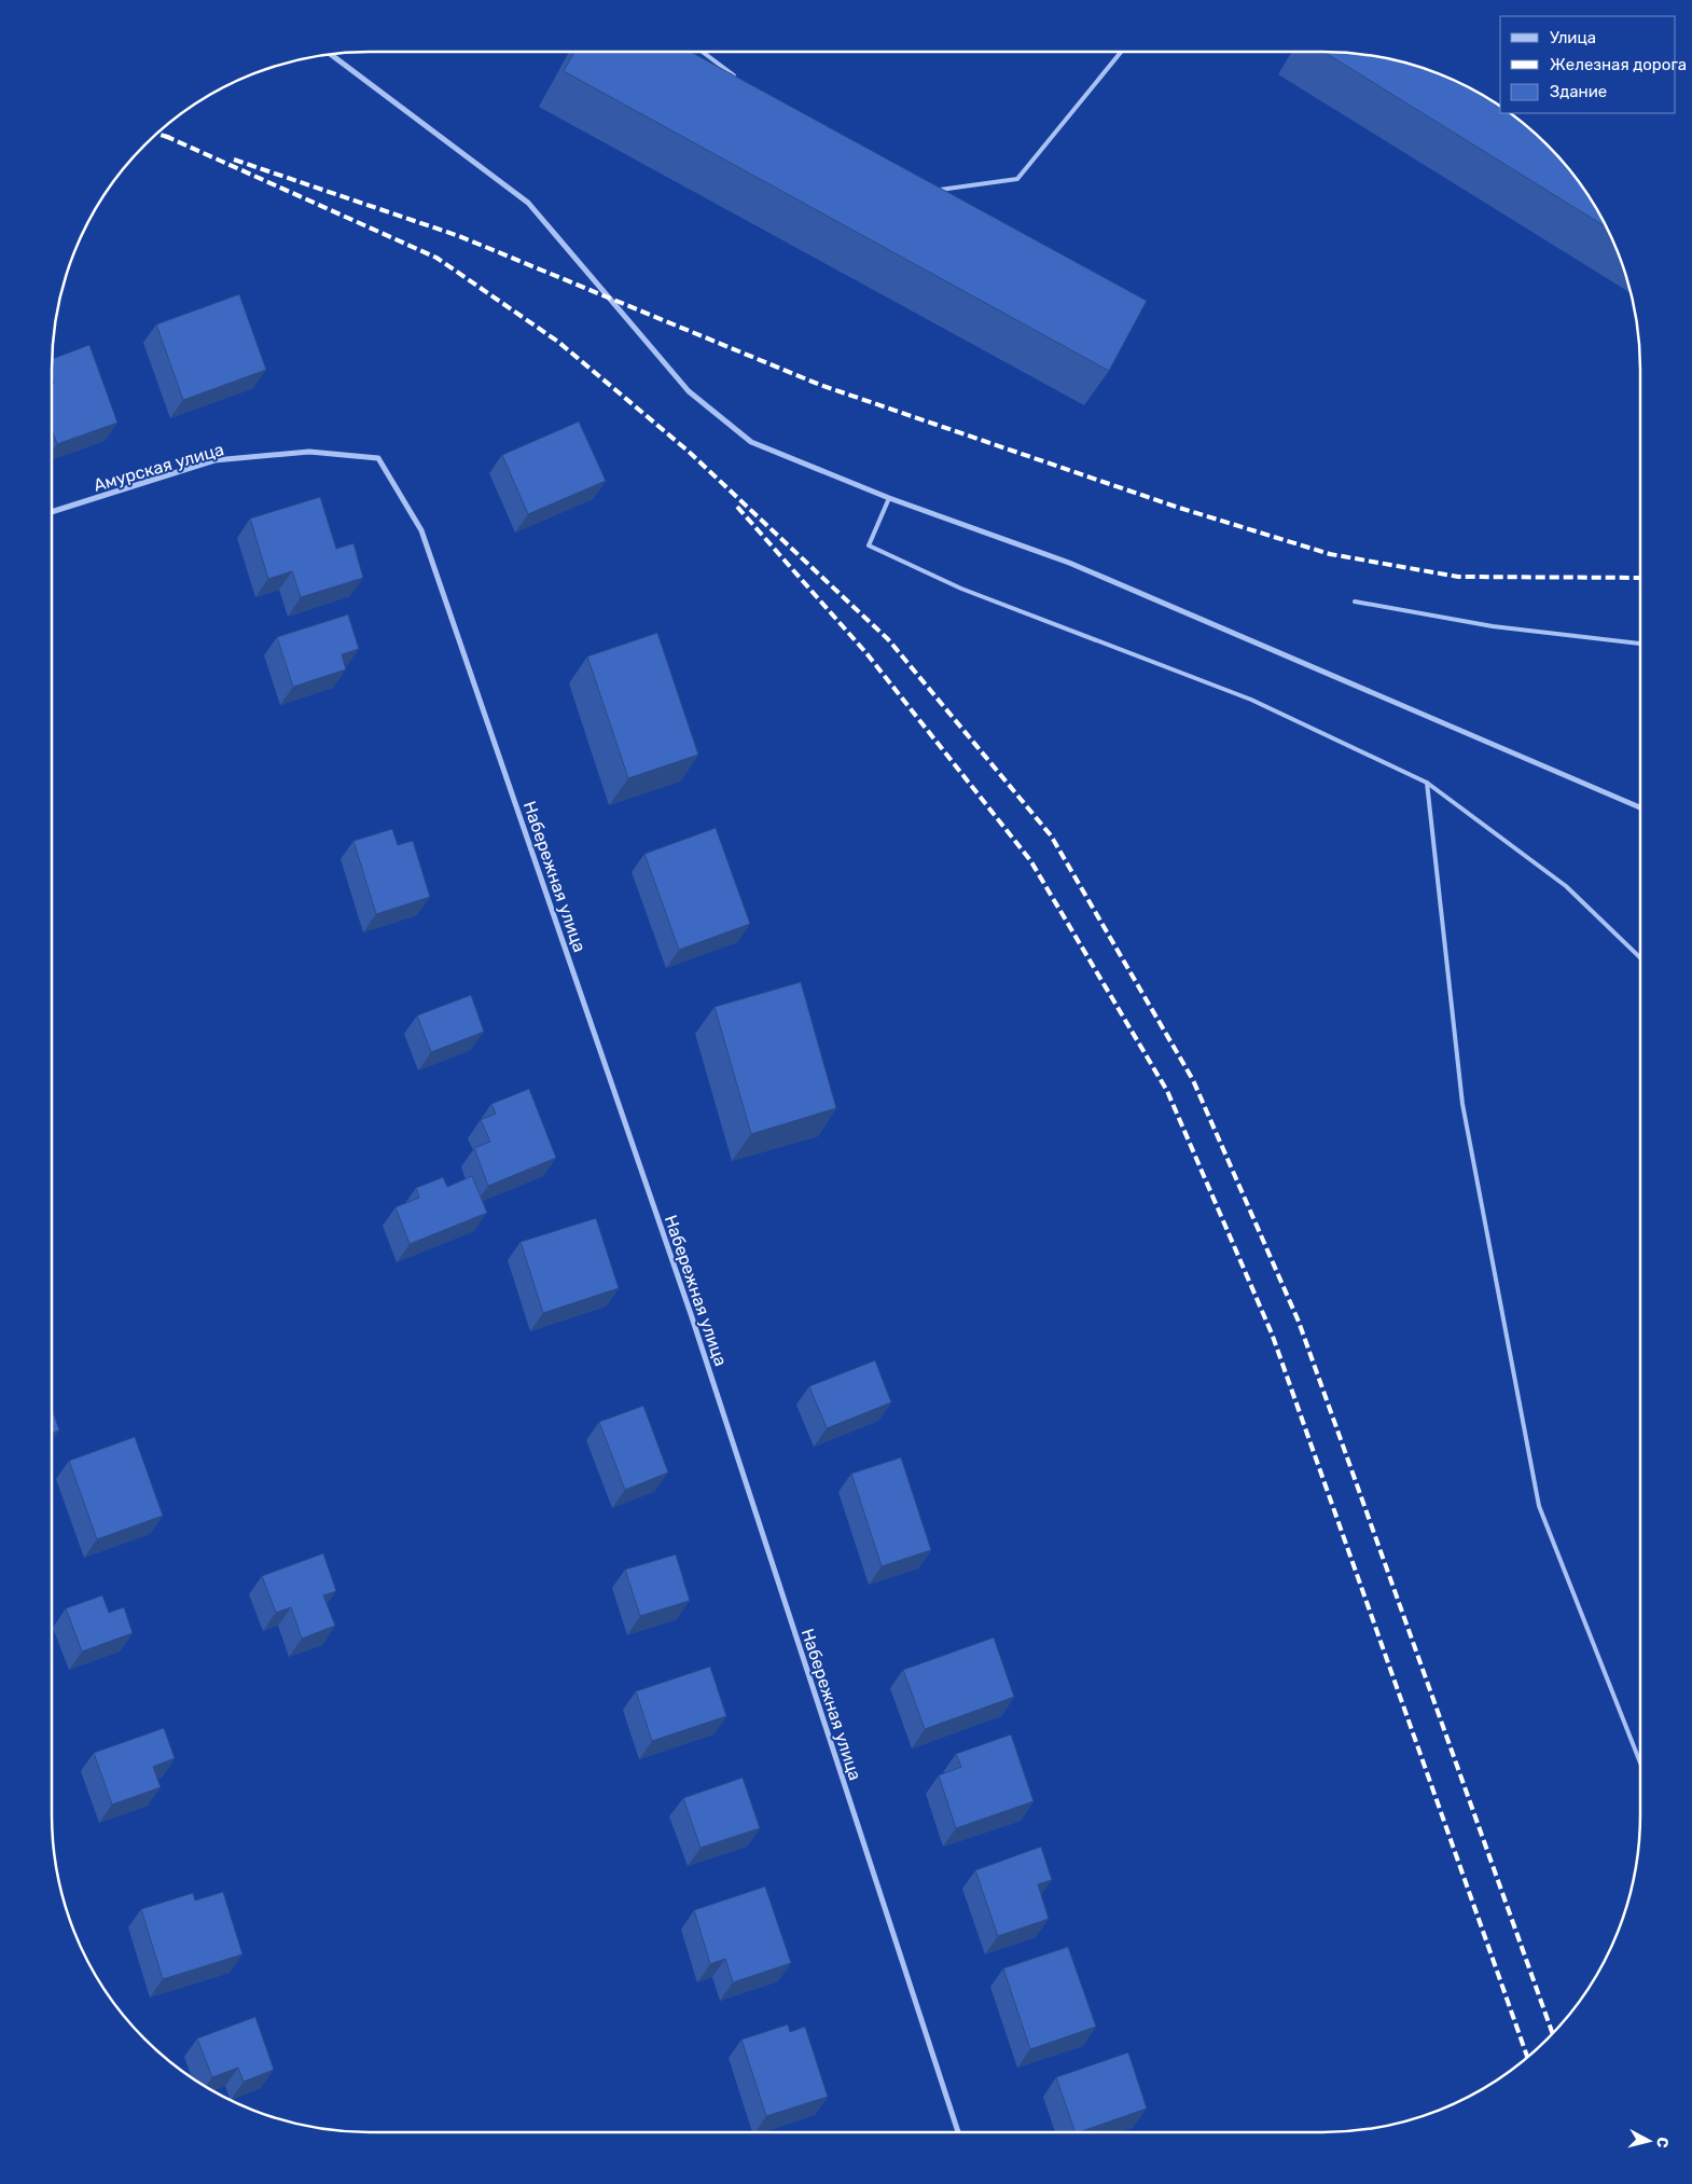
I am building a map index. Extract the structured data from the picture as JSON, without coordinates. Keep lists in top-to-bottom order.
{
  "streets": {
    "street": ["Амурская улица", "Набережная улица"]
  },
  "crossings": [
    ["Амурская улица", "Набережная улица"]
  ],
  "legend": ["Улица", "Железная дорога", "Здание"],
  "north": "right"
}
